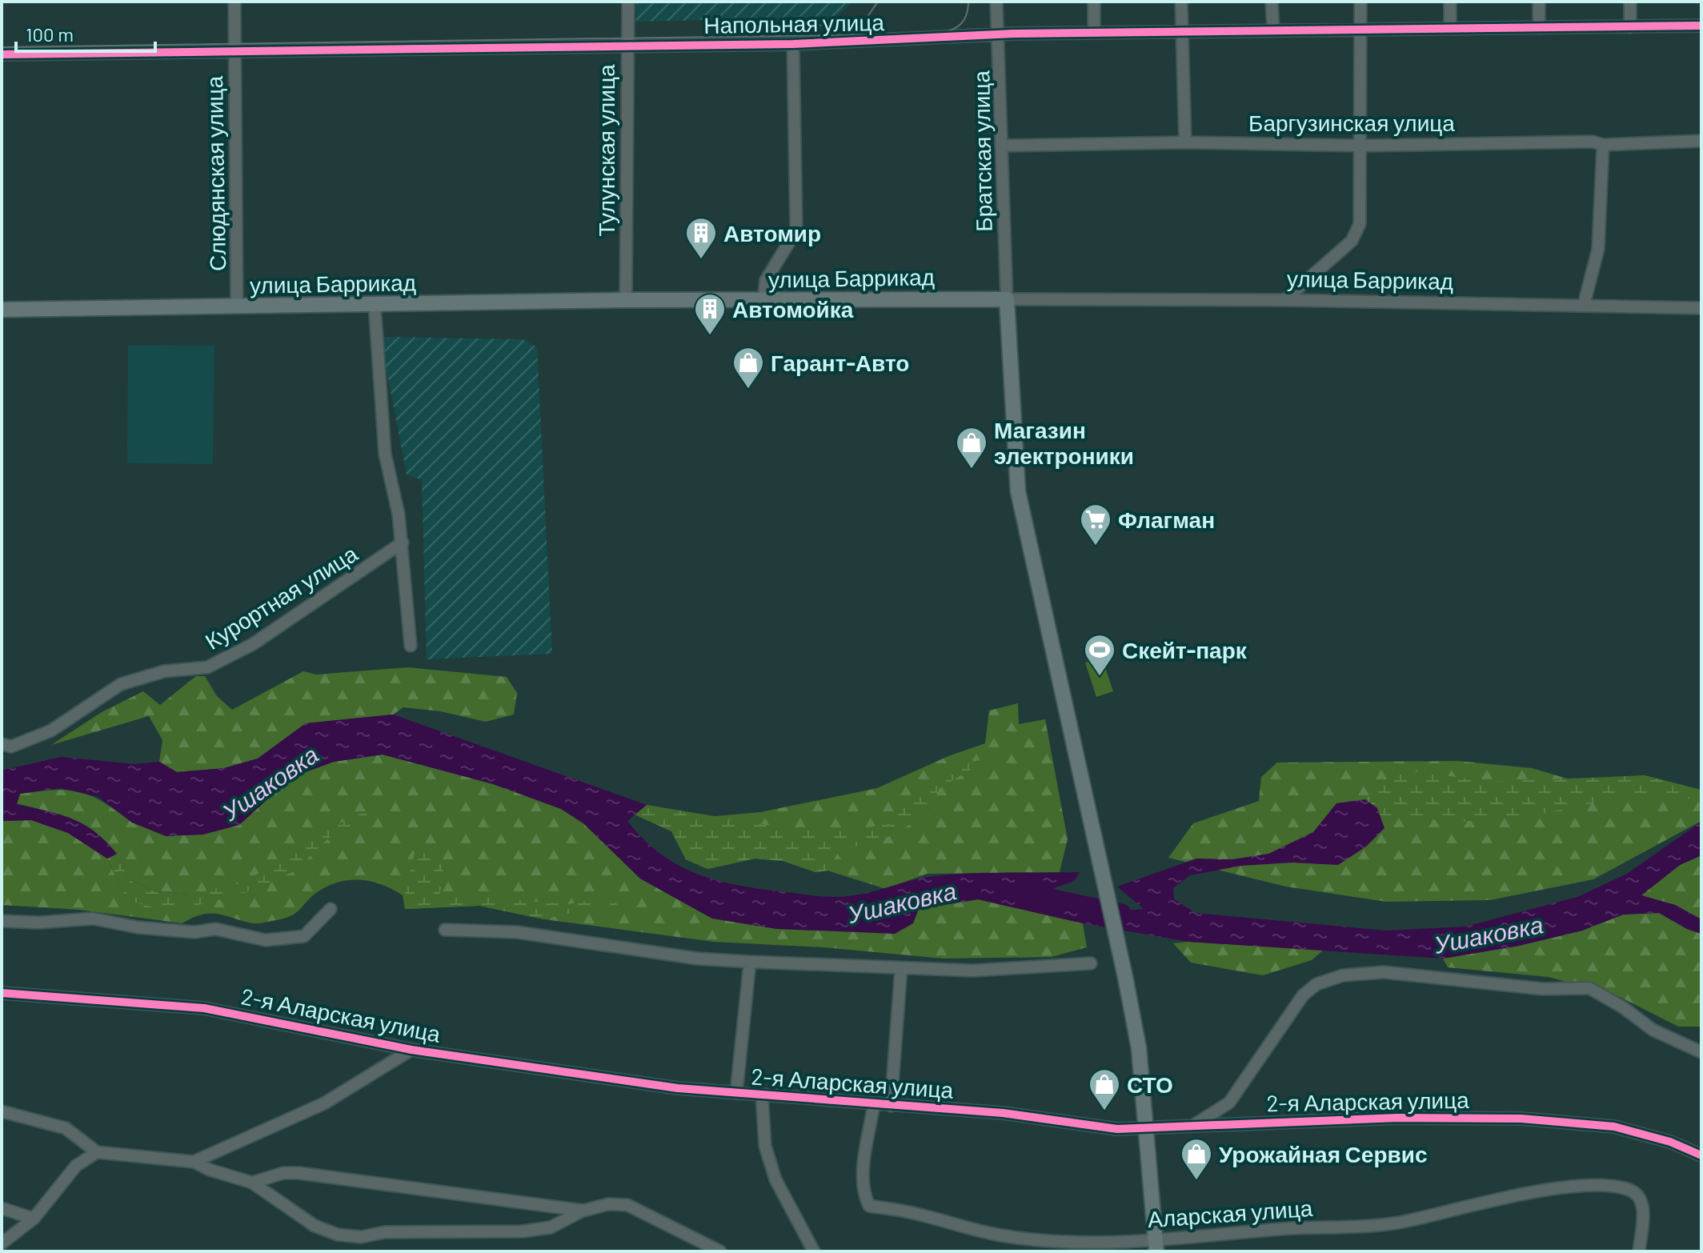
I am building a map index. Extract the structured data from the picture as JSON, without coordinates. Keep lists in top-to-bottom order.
{
  "streets": {
    "main road": ["улица Баррикад"],
    "street": [
      "Напольная улица",
      "Баргузинская улица",
      "Тулунская улица",
      "Братская улица",
      "Слюдянская улица",
      "Курортная улица",
      "2-я Аларская улица",
      "Аларская улица"
    ]
  },
  "crossings": [
    ["Напольная улица", "Тулунская улица"],
    ["Напольная улица", "Братская улица"],
    ["Напольная улица", "Слюдянская улица"],
    ["Баргузинская улица", "Братская улица"],
    ["Тулунская улица", "улица Баррикад"],
    ["Братская улица", "улица Баррикад"],
    ["Слюдянская улица", "улица Баррикад"],
    ["2-я Аларская улица", "Аларская улица"]
  ],
  "water": ["Ушаковка"],
  "places": {
    "building": ["Автомир", "Автомойка"],
    "shop": [
      "Гарант-Авто",
      "Магазин электроники",
      "СТО",
      "Урожайная Сервис"
    ],
    "supermarket": ["Флагман"],
    "sports": ["Скейт-парк"]
  },
  "scale_bar": "100 m"
}
